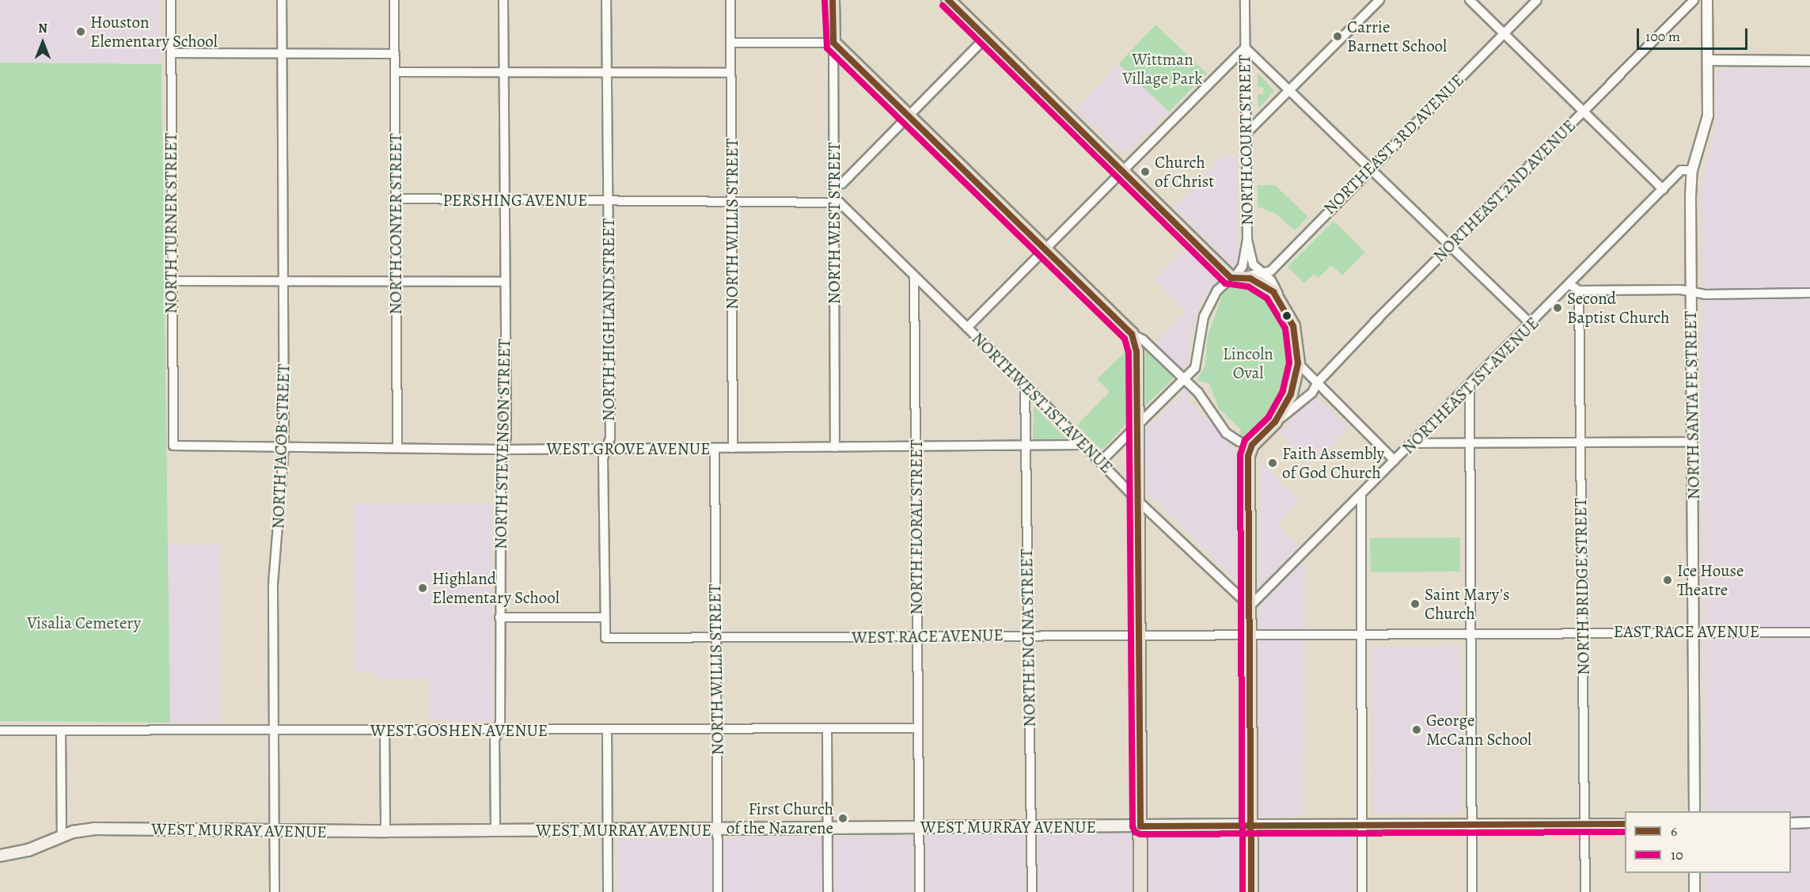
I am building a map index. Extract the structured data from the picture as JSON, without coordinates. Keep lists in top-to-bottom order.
{
  "streets": {
    "main road": ["NORTH WEST STREET", "WEST MURRAY AVENUE"],
    "street": [
      "NORTH COURT STREET",
      "NORTHEAST 3RD AVENUE",
      "NORTHEAST 2ND AVENUE",
      "PERSHING AVENUE",
      "NORTH TURNER STREET",
      "NORTH CONYER STREET",
      "NORTH WILLIS STREET",
      "NORTH HIGHLAND STREET",
      "NORTHEAST 1ST AVENUE",
      "NORTHWEST 1ST AVENUE",
      "NORTH SANTA FE STREET",
      "NORTH STEVENSON STREET",
      "NORTH JACOB STREET",
      "WEST GROVE AVENUE",
      "NORTH FLORAL STREET",
      "NORTH BRIDGE STREET",
      "EAST RACE AVENUE",
      "WEST RACE AVENUE",
      "NORTH ENCINA STREET",
      "WEST GOSHEN AVENUE"
    ]
  },
  "crossings": [
    ["PERSHING AVENUE", "NORTH WEST STREET"],
    ["PERSHING AVENUE", "NORTH CONYER STREET"],
    ["PERSHING AVENUE", "NORTH WILLIS STREET"],
    ["PERSHING AVENUE", "NORTH HIGHLAND STREET"],
    ["PERSHING AVENUE", "NORTHWEST 1ST AVENUE"],
    ["PERSHING AVENUE", "NORTH STEVENSON STREET"],
    ["NORTH TURNER STREET", "WEST GROVE AVENUE"],
    ["NORTH WEST STREET", "NORTHWEST 1ST AVENUE"],
    ["NORTH WEST STREET", "WEST GROVE AVENUE"],
    ["NORTH CONYER STREET", "WEST GROVE AVENUE"],
    ["NORTH WILLIS STREET", "WEST GROVE AVENUE"],
    ["NORTH WILLIS STREET", "WEST RACE AVENUE"],
    ["NORTH WILLIS STREET", "WEST GOSHEN AVENUE"],
    ["NORTH WILLIS STREET", "WEST MURRAY AVENUE"],
    ["NORTH HIGHLAND STREET", "WEST GROVE AVENUE"],
    ["NORTH HIGHLAND STREET", "WEST RACE AVENUE"],
    ["NORTHEAST 1ST AVENUE", "NORTHWEST 1ST AVENUE"],
    ["NORTHEAST 1ST AVENUE", "NORTH SANTA FE STREET"],
    ["NORTHWEST 1ST AVENUE", "WEST GROVE AVENUE"],
    ["NORTHWEST 1ST AVENUE", "NORTH FLORAL STREET"],
    ["NORTHWEST 1ST AVENUE", "NORTH ENCINA STREET"],
    ["NORTH SANTA FE STREET", "EAST RACE AVENUE"],
    ["NORTH STEVENSON STREET", "WEST GROVE AVENUE"],
    ["NORTH STEVENSON STREET", "WEST GOSHEN AVENUE"],
    ["NORTH STEVENSON STREET", "WEST MURRAY AVENUE"],
    ["NORTH JACOB STREET", "WEST GROVE AVENUE"],
    ["NORTH JACOB STREET", "WEST GOSHEN AVENUE"],
    ["NORTH JACOB STREET", "WEST MURRAY AVENUE"],
    ["WEST GROVE AVENUE", "NORTH FLORAL STREET"],
    ["WEST GROVE AVENUE", "NORTH ENCINA STREET"],
    ["NORTH FLORAL STREET", "WEST RACE AVENUE"],
    ["NORTH FLORAL STREET", "WEST GOSHEN AVENUE"],
    ["NORTH FLORAL STREET", "WEST MURRAY AVENUE"],
    ["NORTH BRIDGE STREET", "EAST RACE AVENUE"],
    ["EAST RACE AVENUE", "WEST RACE AVENUE"],
    ["WEST RACE AVENUE", "NORTH ENCINA STREET"],
    ["NORTH ENCINA STREET", "WEST MURRAY AVENUE"]
  ],
  "parks": ["Wittman Village Park", "Lincoln Oval", "Visalia Cemetery"],
  "places": [
    "Houston Elementary School",
    "Carrie Barnett School",
    "Church of Christ",
    "Second Baptist Church",
    "Faith Assembly of God Church",
    "Ice House Theatre",
    "Highland Elementary School",
    "Saint Mary's Church",
    "George McCann School",
    "First Church of the Nazarene"
  ],
  "lines": ["transit line 6", "transit line 10"],
  "legend": ["6", "10"],
  "scale_bar": "100 m",
  "north": "top"
}
